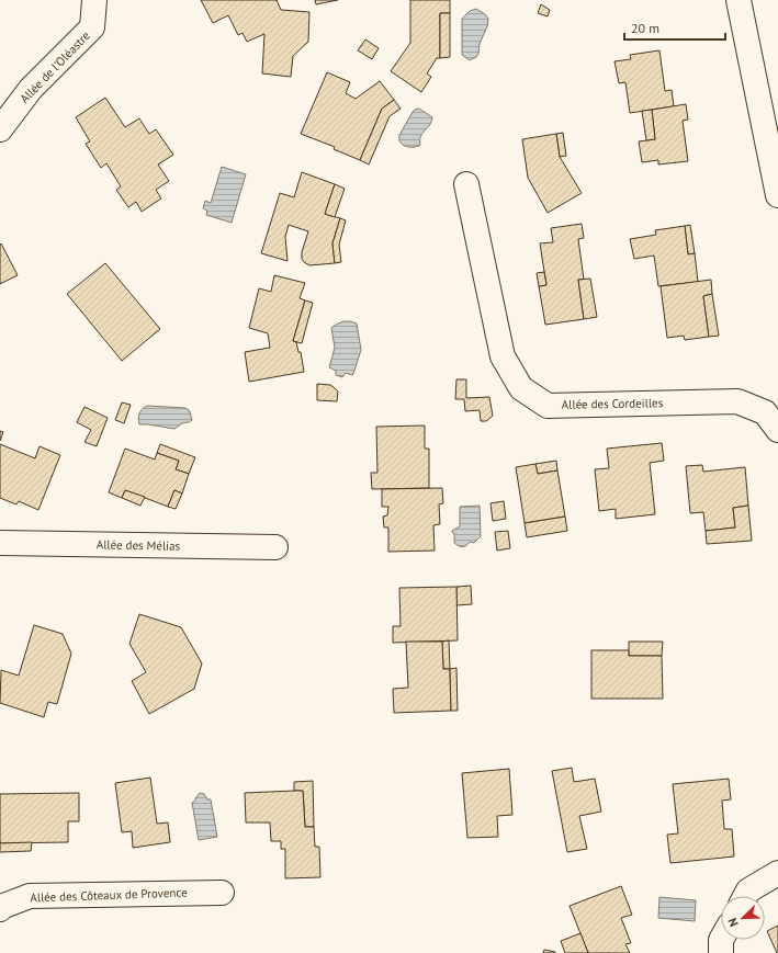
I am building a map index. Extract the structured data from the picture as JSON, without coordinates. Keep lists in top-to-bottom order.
{
  "streets": {
    "street": [
      "Allée de l'Oléastre",
      "Allée des Cordeilles",
      "Allée des Mélias",
      "Allée des Côteaux de Provence"
    ]
  },
  "scale_bar": "20 m",
  "north": "bottom left"
}
